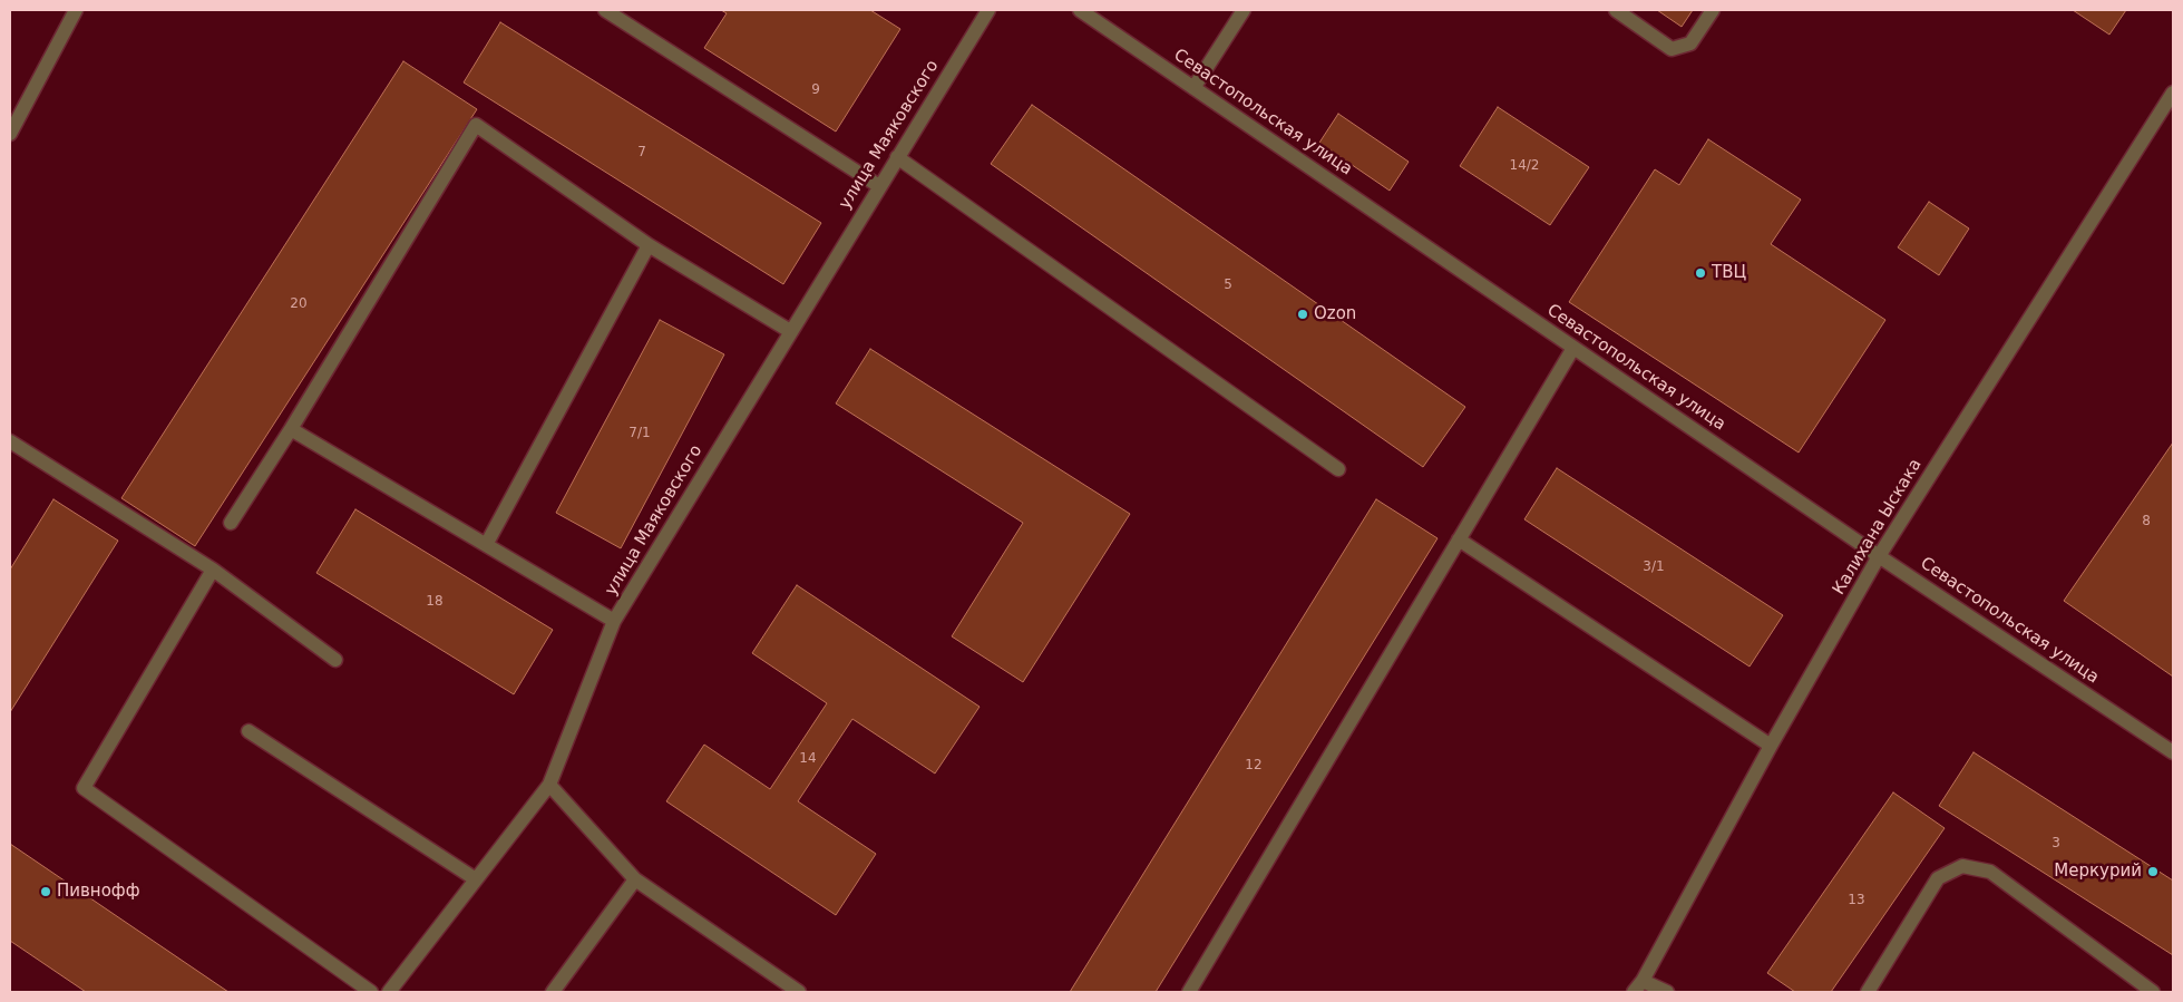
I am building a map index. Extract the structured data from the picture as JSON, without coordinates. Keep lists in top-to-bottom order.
{
  "streets": {
    "street": ["Севастопольская улица", "улица Маяковского", "Калихана Ыскака"]
  },
  "crossings": [
    ["Севастопольская улица", "Калихана Ыскака"]
  ],
  "places": [
    "ТВЦ",
    "Ozon",
    "Меркурий",
    "Пивнофф"
  ],
  "house_numbers": [
    "9",
    "7",
    "14/2",
    "5",
    "20",
    "7/1",
    "8",
    "3/1",
    "18",
    "14",
    "12",
    "3",
    "13"
  ]
}
